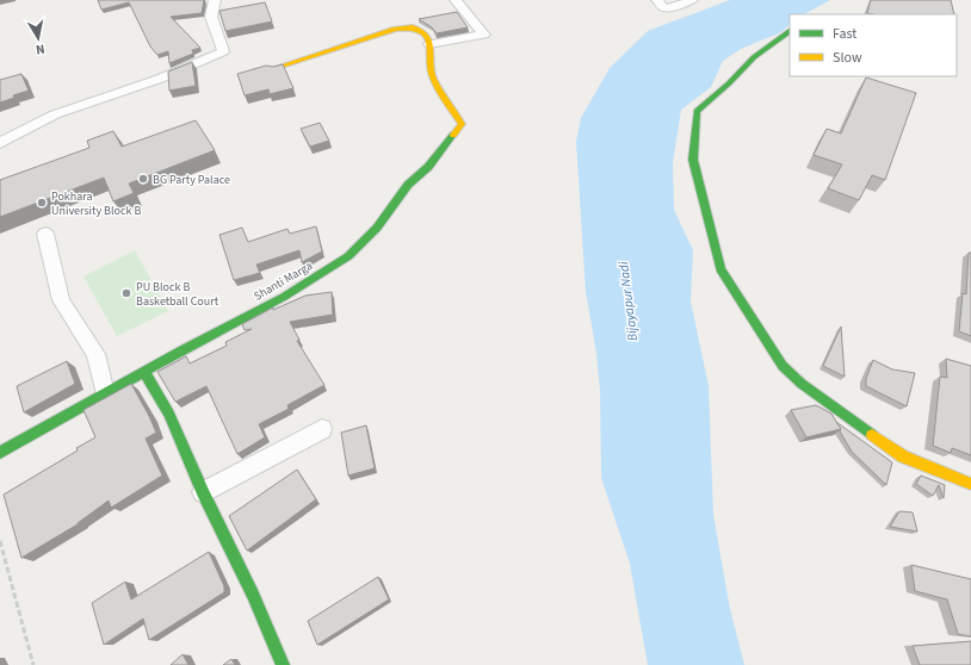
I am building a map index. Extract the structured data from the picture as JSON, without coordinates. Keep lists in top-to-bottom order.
{
  "streets": {
    "street": ["Shanti Marga"]
  },
  "water": ["Bijayapur Nadi"],
  "places": ["BG Party Palace", "Pokhara University Block B", "PU Block B Basketball Court"],
  "legend": ["Fast", "Slow"],
  "north": "bottom"
}
